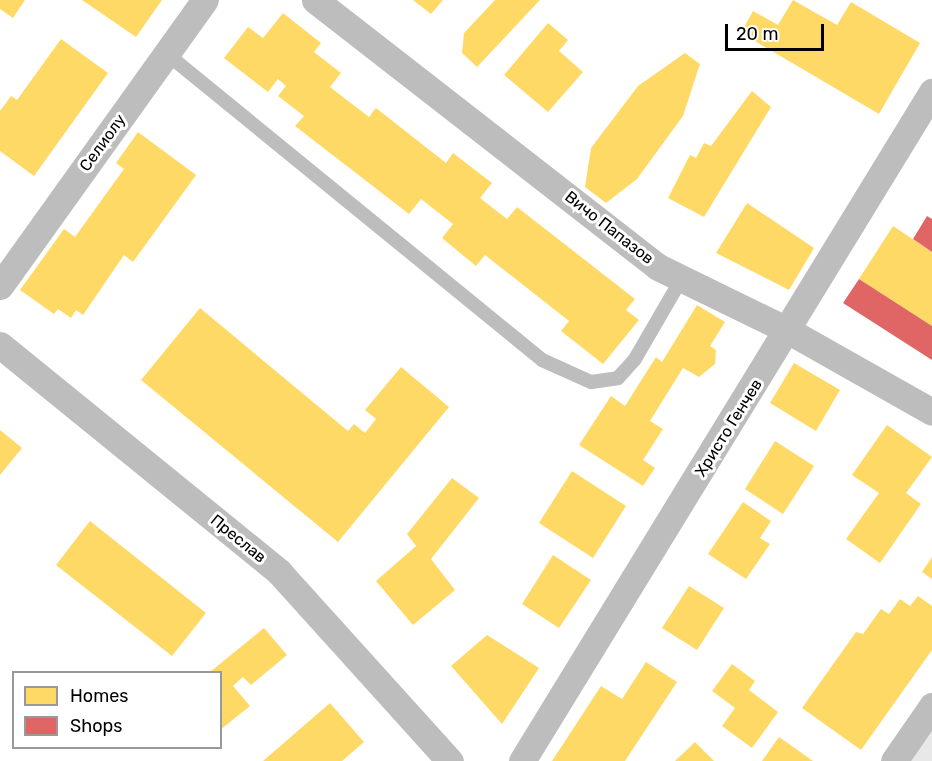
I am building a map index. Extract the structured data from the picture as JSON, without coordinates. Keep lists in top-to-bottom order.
{
  "streets": {
    "street": [
      "Селиолу",
      "Вичо Папазов",
      "Христо Генчев",
      "Преслав"
    ]
  },
  "crossings": [
    ["Вичо Папазов", "Христо Генчев"]
  ],
  "legend": ["Homes", "Shops"],
  "scale_bar": "20 m"
}
